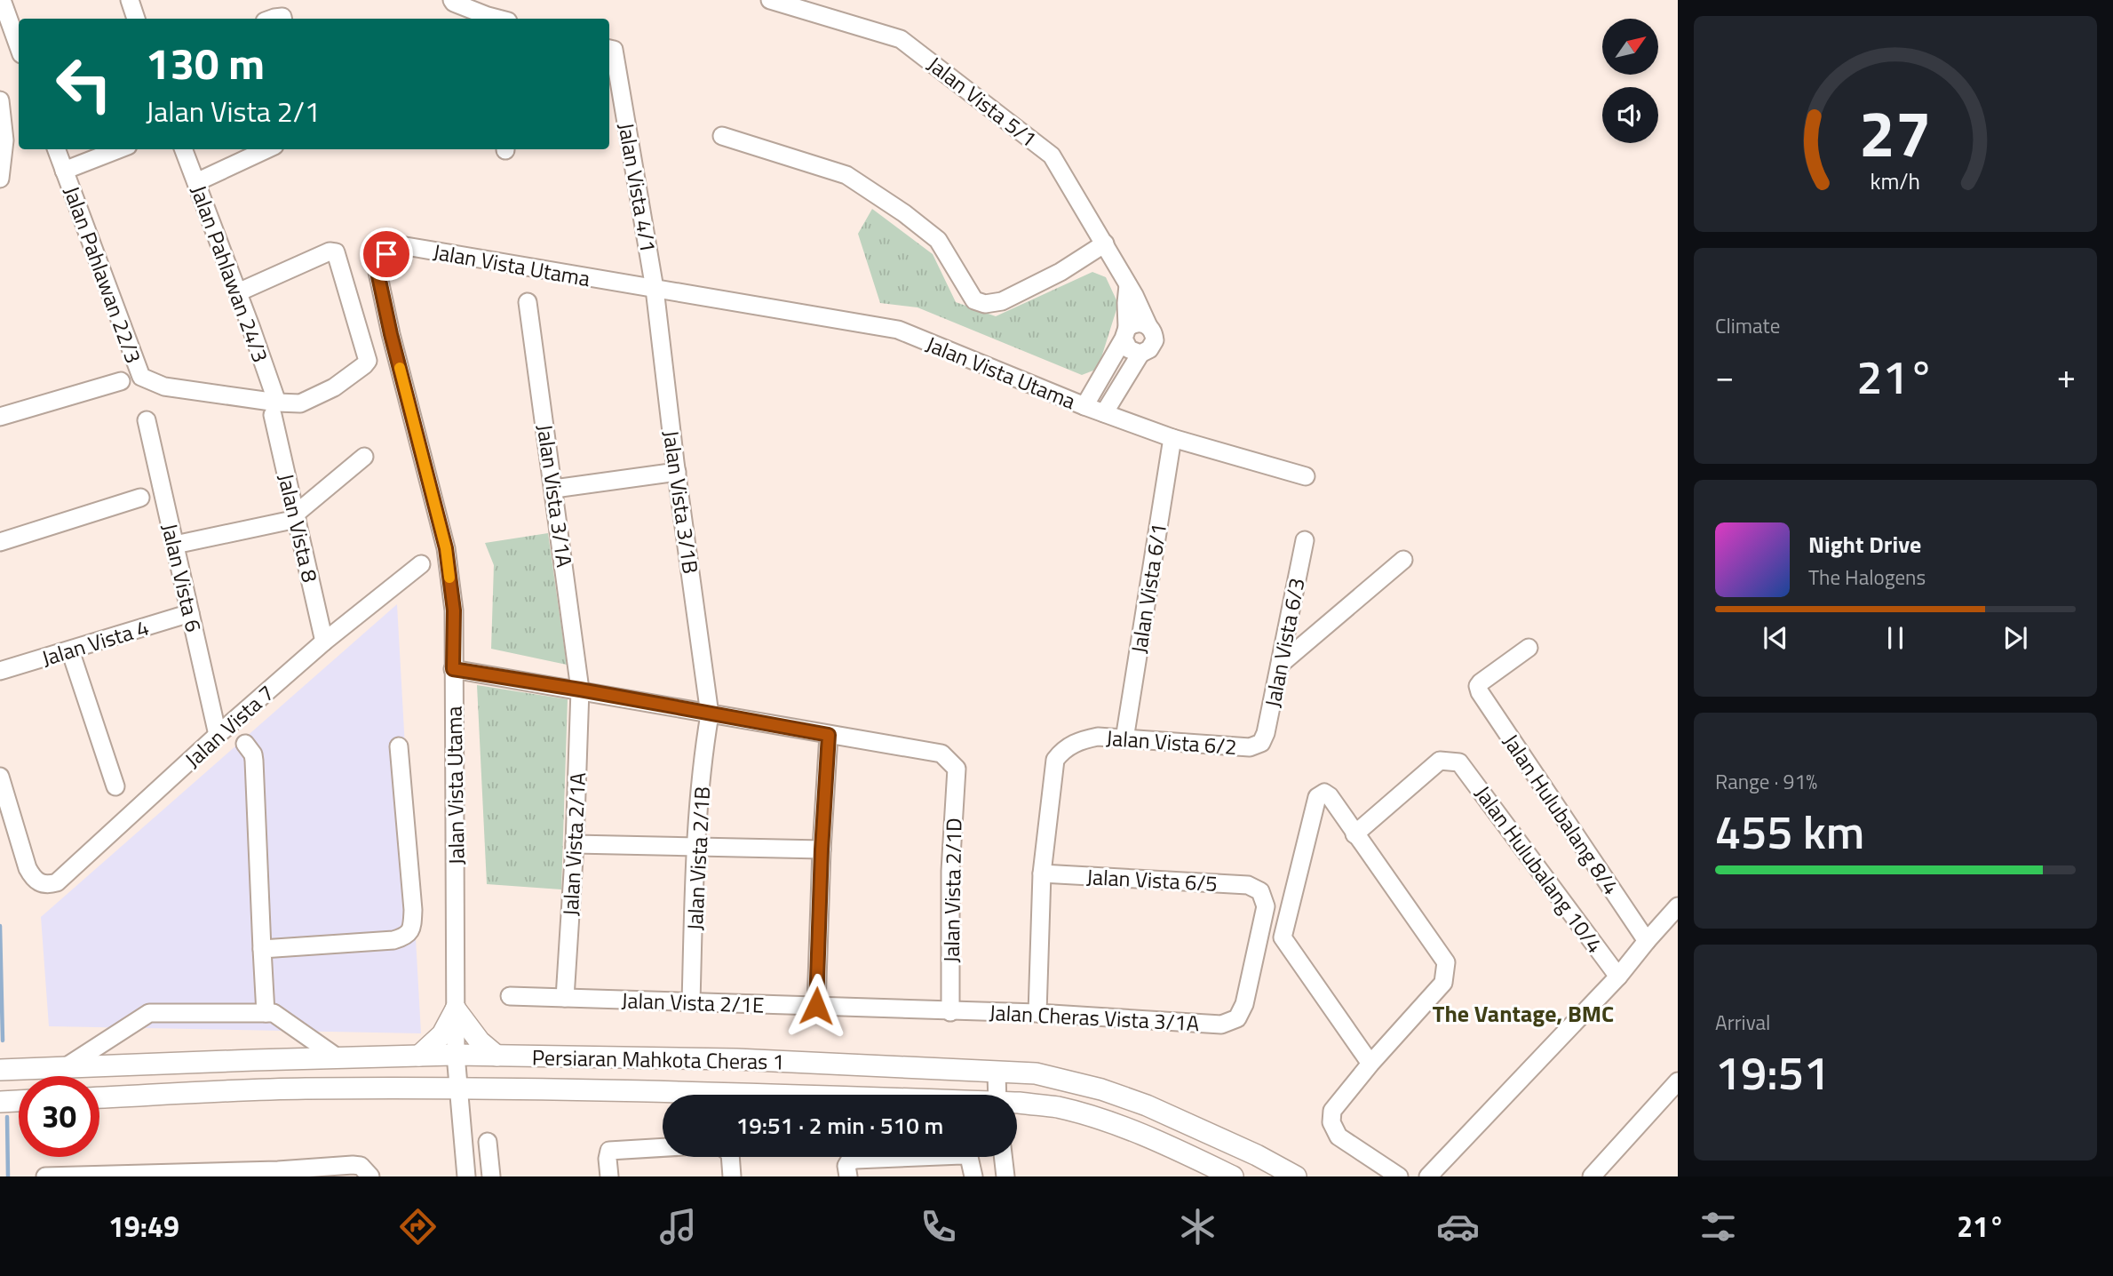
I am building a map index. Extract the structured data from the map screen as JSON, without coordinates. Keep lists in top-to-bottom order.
{
  "streets": {
    "main road": ["Persiaran Mahkota Cheras 1"],
    "street": [
      "Jalan Vista 5/1",
      "Jalan Vista 4/1",
      "Jalan Vista Utama",
      "Jalan Pahlawan 24/3",
      "Jalan Pahlawan 22/3",
      "Jalan Vista 3/1A",
      "Jalan Vista 3/1B",
      "Jalan Vista 8",
      "Jalan Vista 6",
      "Jalan Vista 6/1",
      "Jalan Vista 4",
      "Jalan Vista 6/3",
      "Jalan Vista 7",
      "Jalan Vista 6/2",
      "Jalan Hulubalang 8/4",
      "Jalan Vista 2/1A",
      "Jalan Vista 2/1B",
      "Jalan Hulubalang 10/4",
      "Jalan Vista 6/5",
      "Jalan Vista 2/1D",
      "Jalan Vista 2/1E",
      "Jalan Cheras Vista 3/1A"
    ]
  },
  "crossings": [
    ["Jalan Vista 4/1", "Jalan Vista Utama"],
    ["Jalan Vista 4/1", "Jalan Vista 3/1B"],
    ["Jalan Vista Utama", "Jalan Vista 3/1B"],
    ["Jalan Vista Utama", "Jalan Vista 6/1"],
    ["Jalan Vista Utama", "Persiaran Mahkota Cheras 1"],
    ["Jalan Pahlawan 24/3", "Jalan Pahlawan 22/3"],
    ["Jalan Pahlawan 24/3", "Jalan Vista 8"],
    ["Jalan Pahlawan 22/3", "Jalan Vista 8"],
    ["Jalan Vista 3/1A", "Jalan Vista 2/1A"],
    ["Jalan Vista 3/1B", "Jalan Vista 2/1B"],
    ["Jalan Vista 8", "Jalan Vista 7"],
    ["Jalan Vista 6", "Jalan Vista 4"],
    ["Jalan Vista 6", "Jalan Vista 7"],
    ["Jalan Vista 6/1", "Jalan Vista 6/2"],
    ["Jalan Vista 6/3", "Jalan Vista 6/2"],
    ["Jalan Vista 6/2", "Jalan Vista 6/5"],
    ["Jalan Vista 2/1A", "Jalan Vista 2/1E"],
    ["Jalan Vista 2/1B", "Jalan Vista 2/1E"],
    ["Jalan Vista 6/5", "Jalan Cheras Vista 3/1A"],
    ["Jalan Vista 2/1D", "Jalan Vista 2/1E"],
    ["Jalan Vista 2/1D", "Jalan Cheras Vista 3/1A"],
    ["Jalan Vista 2/1E", "Jalan Cheras Vista 3/1A"]
  ],
  "districts": ["The Vantage, BMC"],
  "north": "top right",
  "page": {
    "turn": ["130 m", "Jalan Vista 2/1"],
    "tile": [
      "Climate",
      ["Range · 91%", "455 km"],
      ["Arrival", "19:51"]
    ],
    "heat": ["−", "21°", "+"],
    "song": ["Night Drive", "The Halogens"],
    "limit": "30",
    "trip": "19:51 · 2 min · 510 m",
    "tabs": ["19:49", "21°"],
    "gauge": ["27", "km/h"]
  }
}
